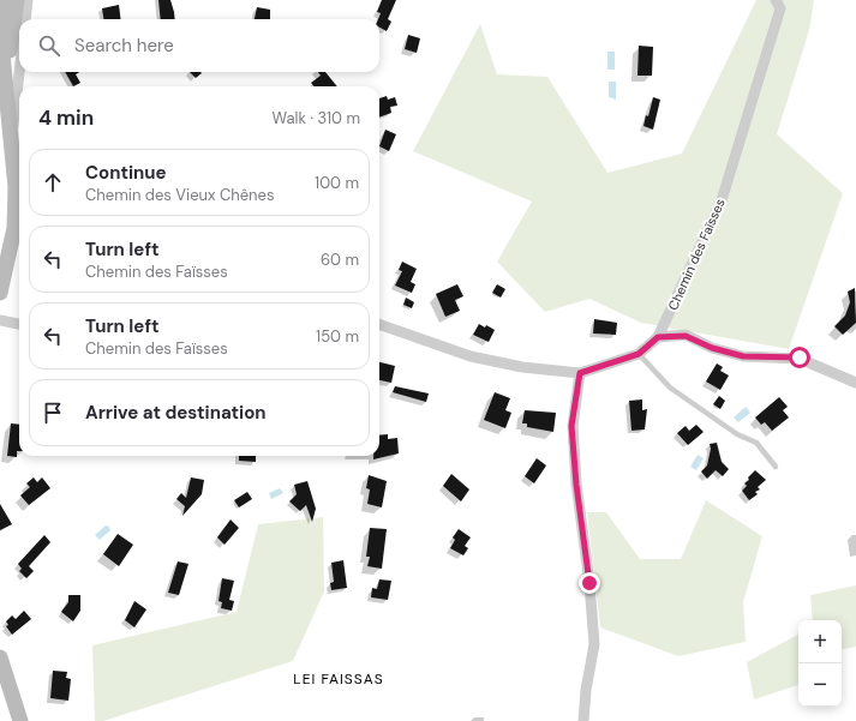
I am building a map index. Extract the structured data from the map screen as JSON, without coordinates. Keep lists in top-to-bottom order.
{
  "streets": {
    "street": ["Chemin des Faïsses"]
  },
  "districts": ["LEI FAISSAS"],
  "page": {
    "search": "Search here",
    "heading": ["4 min", "Walk · 310 m"],
    "list": [
      ["Continue", "Chemin des Vieux Chênes", "100 m"],
      ["Turn left", "Chemin des Faïsses", "60 m"],
      ["Turn left", "Chemin des Faïsses", "150 m"],
      "Arrive at destination"
    ],
    "map_buttons": ["+", "−"]
  }
}
